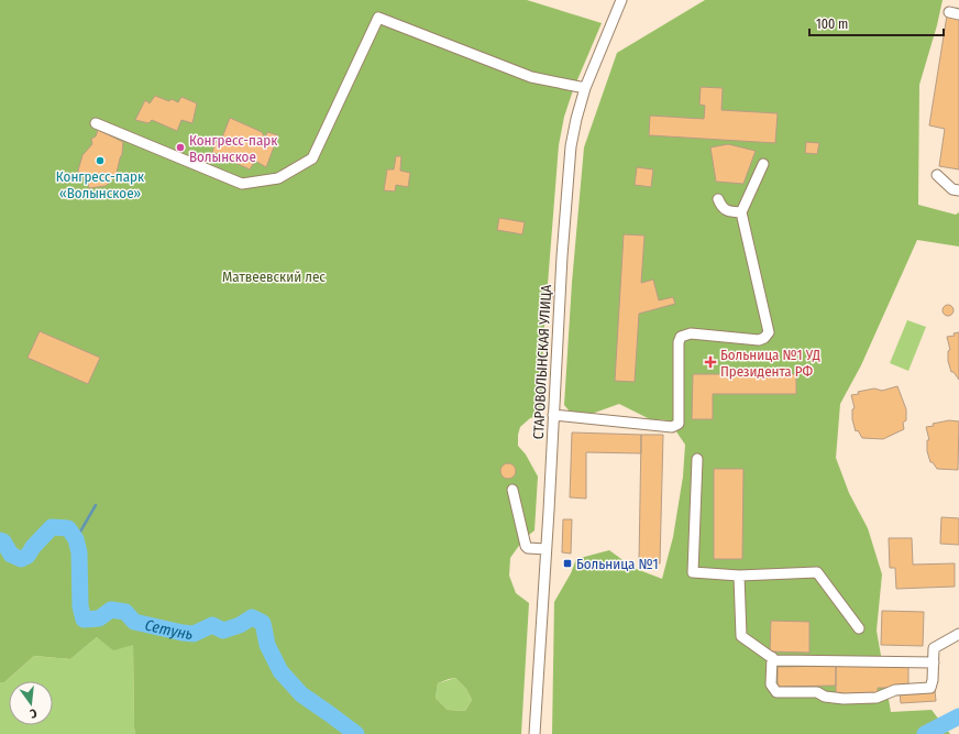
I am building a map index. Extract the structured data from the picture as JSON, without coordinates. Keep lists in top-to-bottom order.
{
  "streets": {
    "street": ["СТАРОВОЛЫНСКАЯ УЛИЦА"]
  },
  "water": ["Сетунь"],
  "parks": ["Матвеевский лес"],
  "places": {
    "other": ["Конгресс-парк Волынское", "Конгресс-парк «Волынское»"],
    "health": ["Больница №1 УД Президента РФ"],
    "transit": ["Больница №1"]
  },
  "scale_bar": "100 m",
  "north": "bottom"
}
